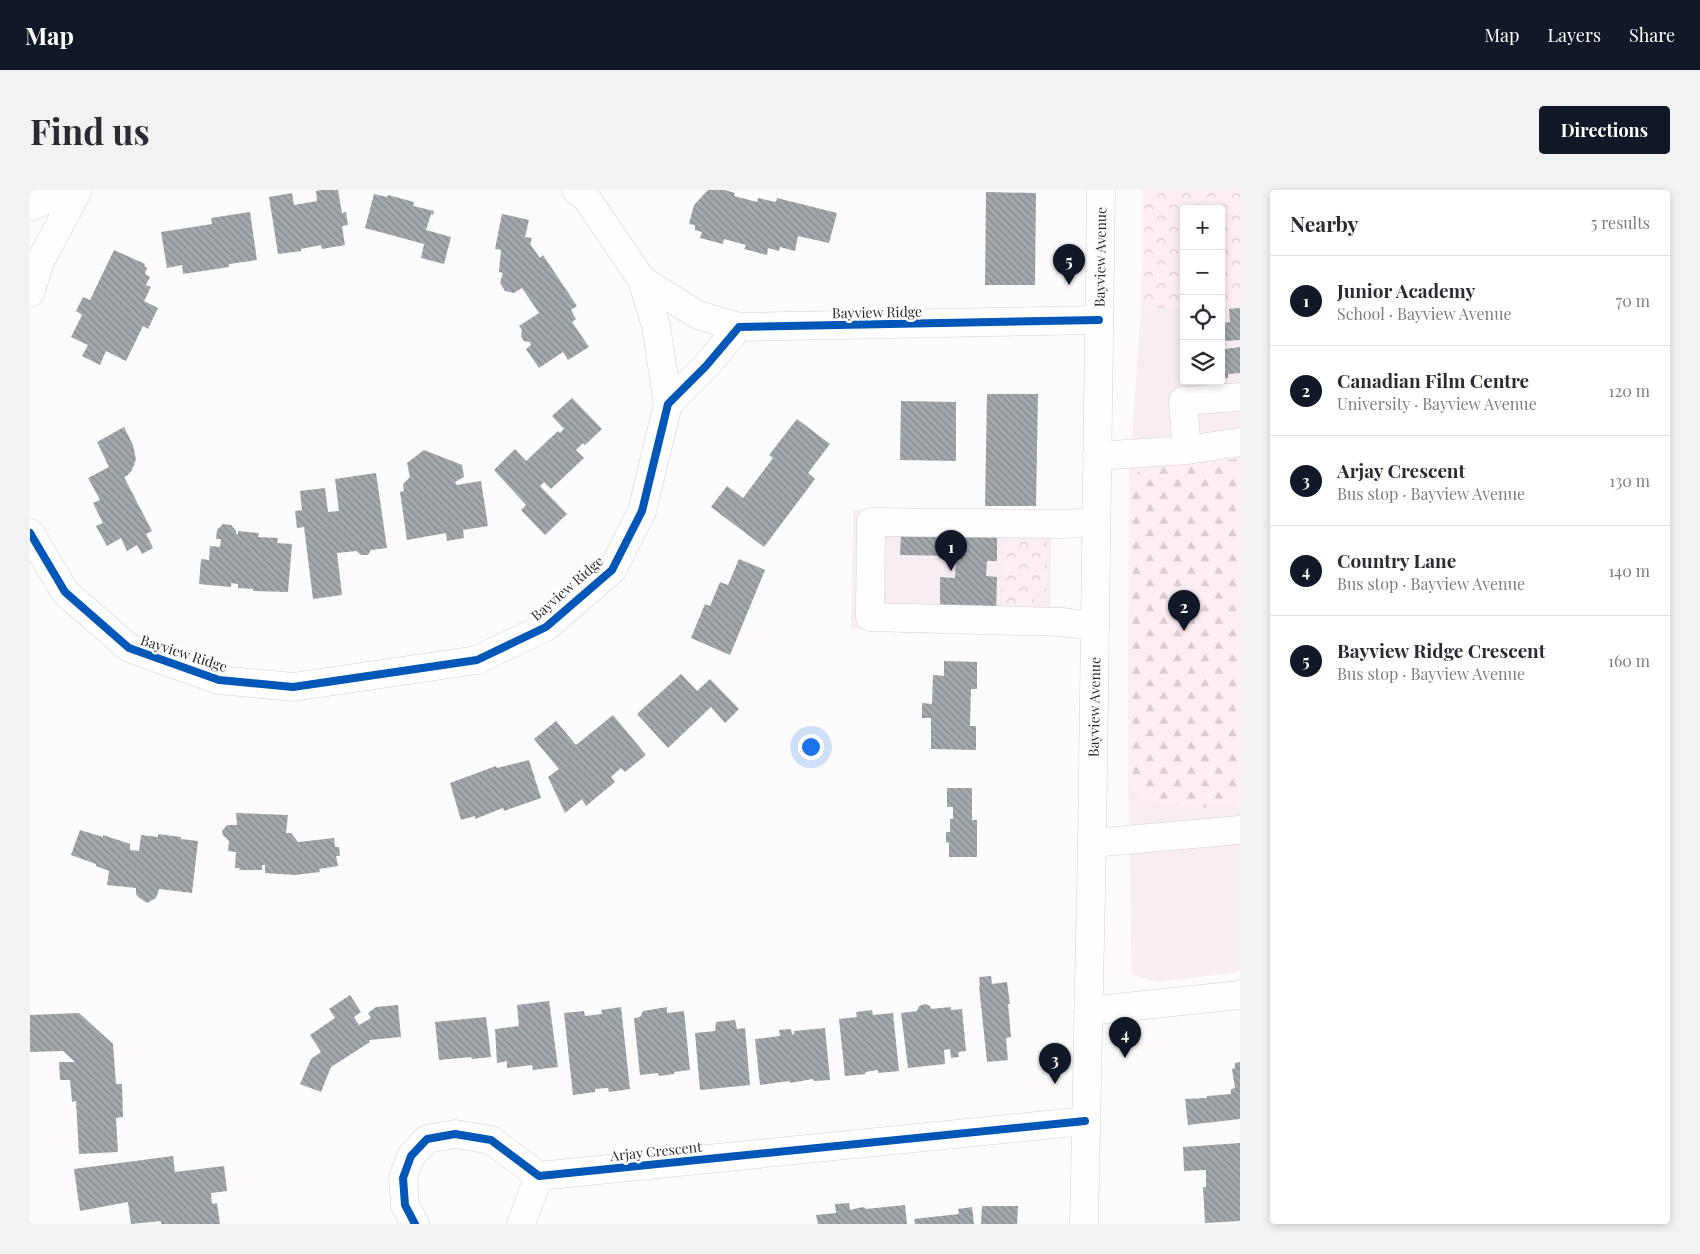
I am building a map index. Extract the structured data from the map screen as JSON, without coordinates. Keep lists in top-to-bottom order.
{
  "streets": {
    "street": ["Bayview Avenue", "Bayview Ridge", "Arjay Crescent"]
  },
  "crossings": [
    ["Bayview Avenue", "Bayview Ridge"],
    ["Bayview Avenue", "Arjay Crescent"]
  ],
  "page": {
    "header": "Map",
    "nav": ["Map", "Layers", "Share"],
    "buttons": "Directions",
    "title": "Find us",
    "heading": ["Nearby", "5 results"],
    "map_buttons": ["+", "−"],
    "pins": [
      "5",
      "1",
      "2",
      "4",
      "3"
    ],
    "list": [
      {
        "mark": "1",
        "name": "Junior Academy",
        "note": "School · Bayview Avenue",
        "value": "70 m"
      },
      {
        "mark": "2",
        "name": "Canadian Film Centre",
        "note": "University · Bayview Avenue",
        "value": "120 m"
      },
      {
        "mark": "3",
        "name": "Arjay Crescent",
        "note": "Bus stop · Bayview Avenue",
        "value": "130 m"
      },
      {
        "mark": "4",
        "name": "Country Lane",
        "note": "Bus stop · Bayview Avenue",
        "value": "140 m"
      },
      {
        "mark": "5",
        "name": "Bayview Ridge Crescent",
        "note": "Bus stop · Bayview Avenue",
        "value": "160 m"
      }
    ]
  }
}
